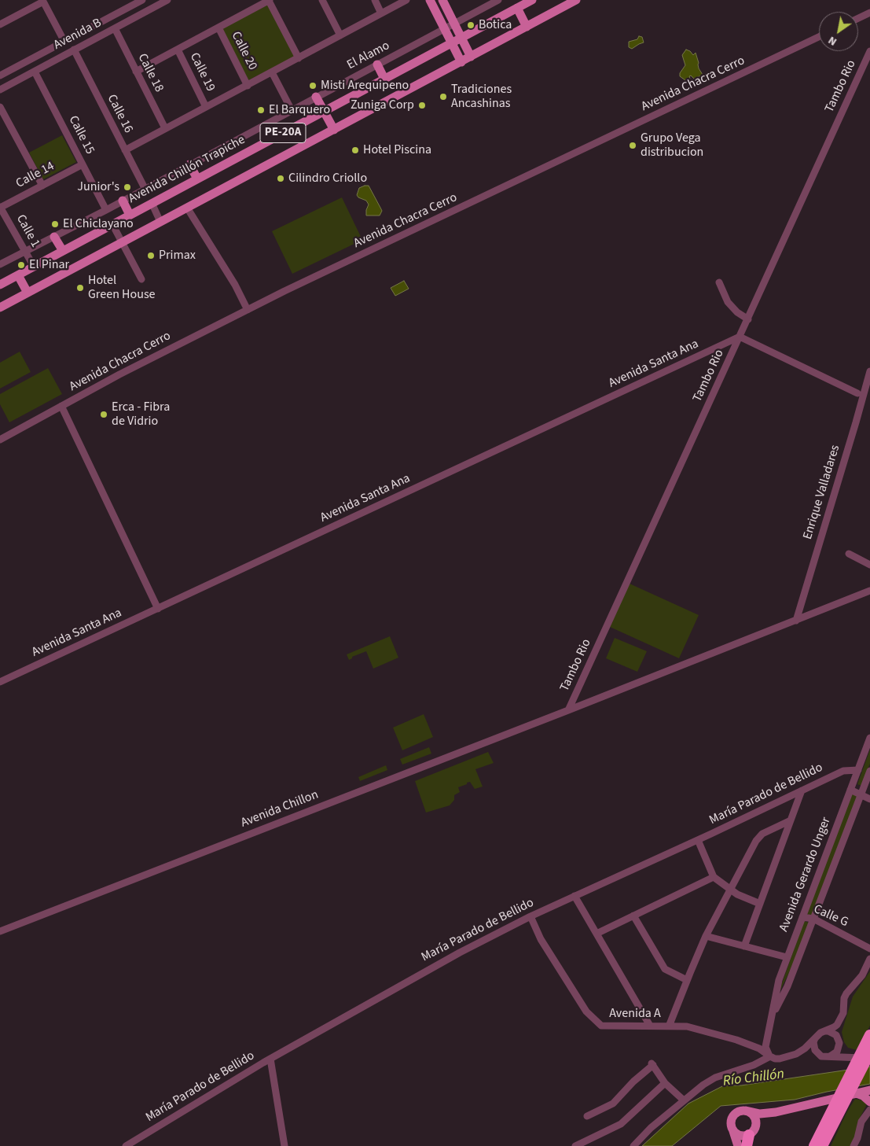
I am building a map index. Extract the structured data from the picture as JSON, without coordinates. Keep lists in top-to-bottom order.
{
  "streets": {
    "main road": ["PE-20A", "Avenida Chillón Trapiche"],
    "street": [
      "Avenida B",
      "Calle 20",
      "El Alamo",
      "Calle 19",
      "Calle 18",
      "Avenida Chacra Cerro",
      "Tambo Rio",
      "Calle 16",
      "Calle 15",
      "Calle 14",
      "Calle 1",
      "Avenida Santa Ana",
      "Enrique Valladares",
      "María Parado de Bellido",
      "Avenida Chillon",
      "Avenida Gerardo Unger",
      "Calle G",
      "Avenida A"
    ]
  },
  "crossings": [
    ["Avenida B", "Calle 18"],
    ["Avenida B", "Calle 16"],
    ["Avenida B", "Calle 15"],
    ["El Alamo", "Calle 16"],
    ["El Alamo", "Calle 15"],
    ["El Alamo", "Calle 1"],
    ["Tambo Rio", "Avenida Santa Ana"],
    ["Tambo Rio", "Avenida Chillon"],
    ["Calle 15", "Calle 14"],
    ["Avenida Chillón Trapiche", "Calle 1"],
    ["Calle 14", "Calle 1"],
    ["María Parado de Bellido", "Avenida Gerardo Unger"],
    ["María Parado de Bellido", "Avenida A"],
    ["Avenida Gerardo Unger", "Calle G"],
    ["Avenida Gerardo Unger", "Avenida A"]
  ],
  "water": ["Río Chillón"],
  "places": [
    "Botica",
    "Misti Arequipeno",
    "Tradiciones Ancashinas",
    "Zuniga Corp",
    "El Barquero",
    "Grupo Vega distribucion",
    "Hotel Piscina",
    "Cilindro Criollo",
    "Junior's",
    "El Chiclayano",
    "Primax",
    "El Pinar",
    "Hotel Green House",
    "Erca - Fibra de Vidrio"
  ],
  "north": "bottom left"
}
